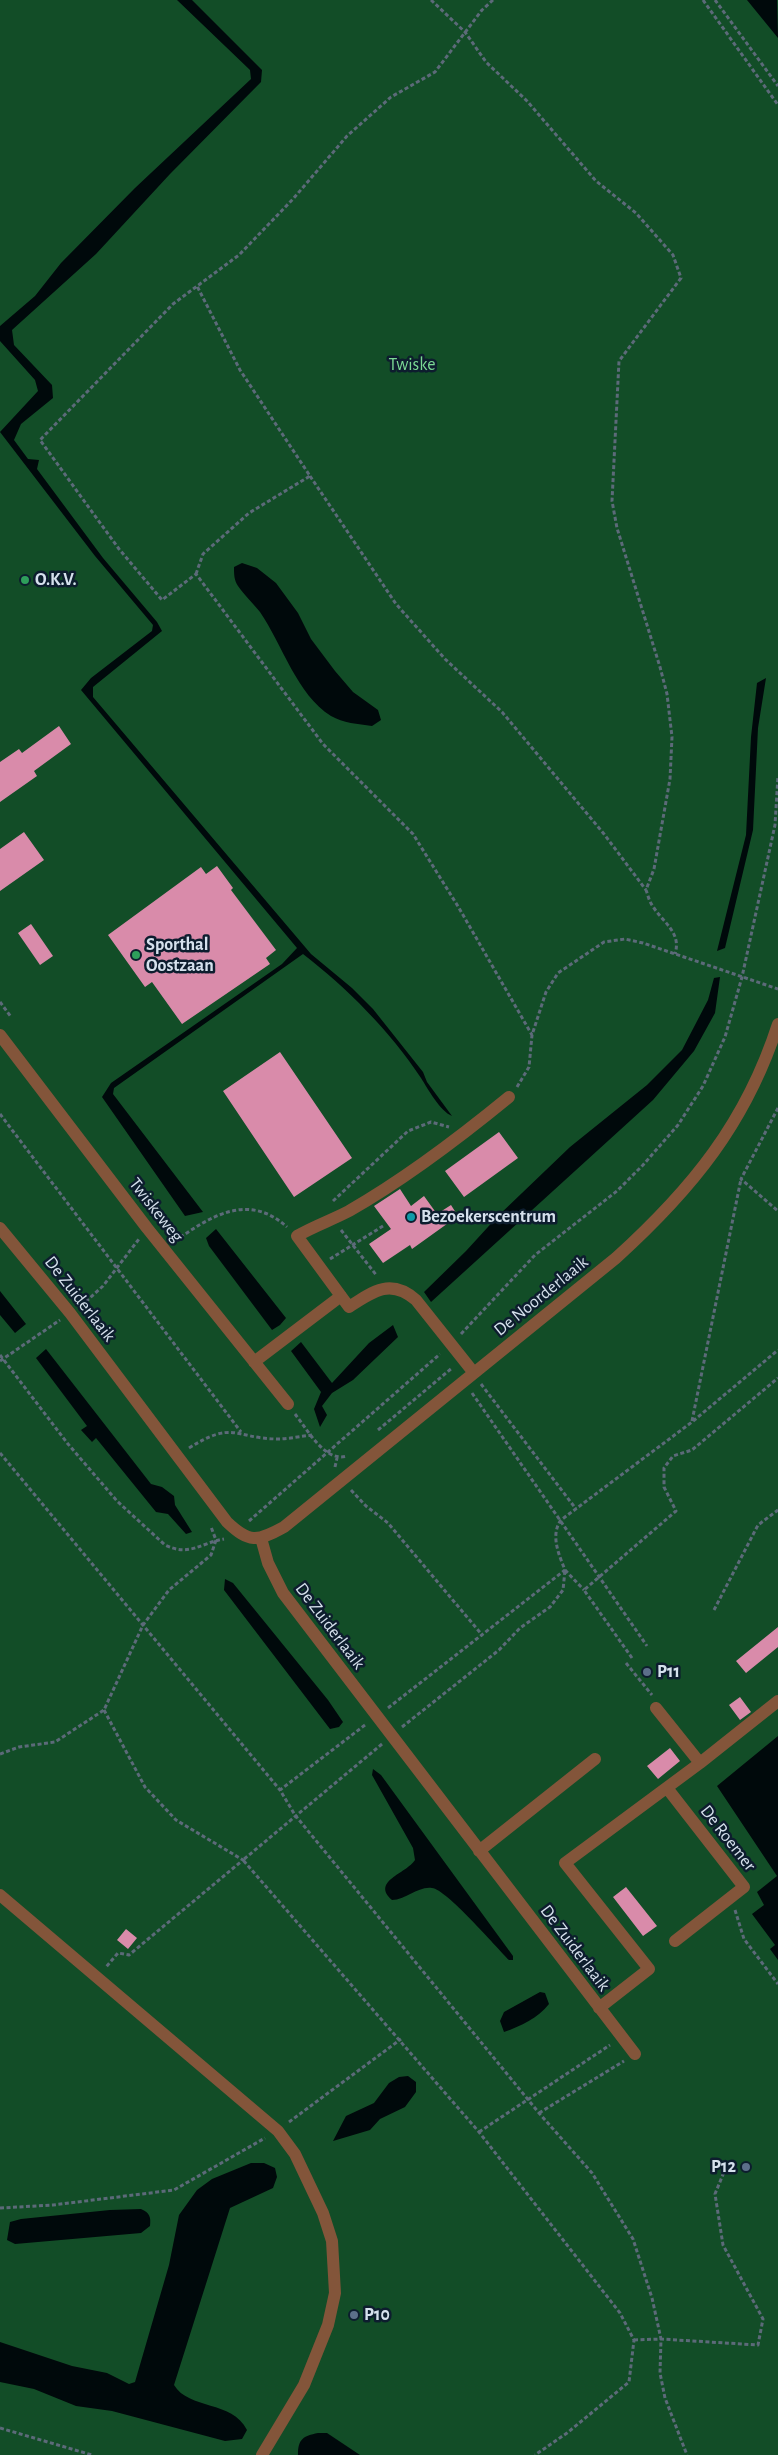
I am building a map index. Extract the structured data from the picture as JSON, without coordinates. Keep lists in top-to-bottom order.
{
  "streets": {
    "street": [
      "Twiskeweg",
      "De Noorderlaaik",
      "De Zuiderlaaik",
      "De Roemer"
    ]
  },
  "crossings": [
    ["De Noorderlaaik", "De Zuiderlaaik"]
  ],
  "parks": ["Twiske"],
  "places": [
    "O.K.V.",
    "Sporthal Oostzaan",
    "Bezoekerscentrum",
    "P11",
    "P12",
    "P10"
  ]
}
